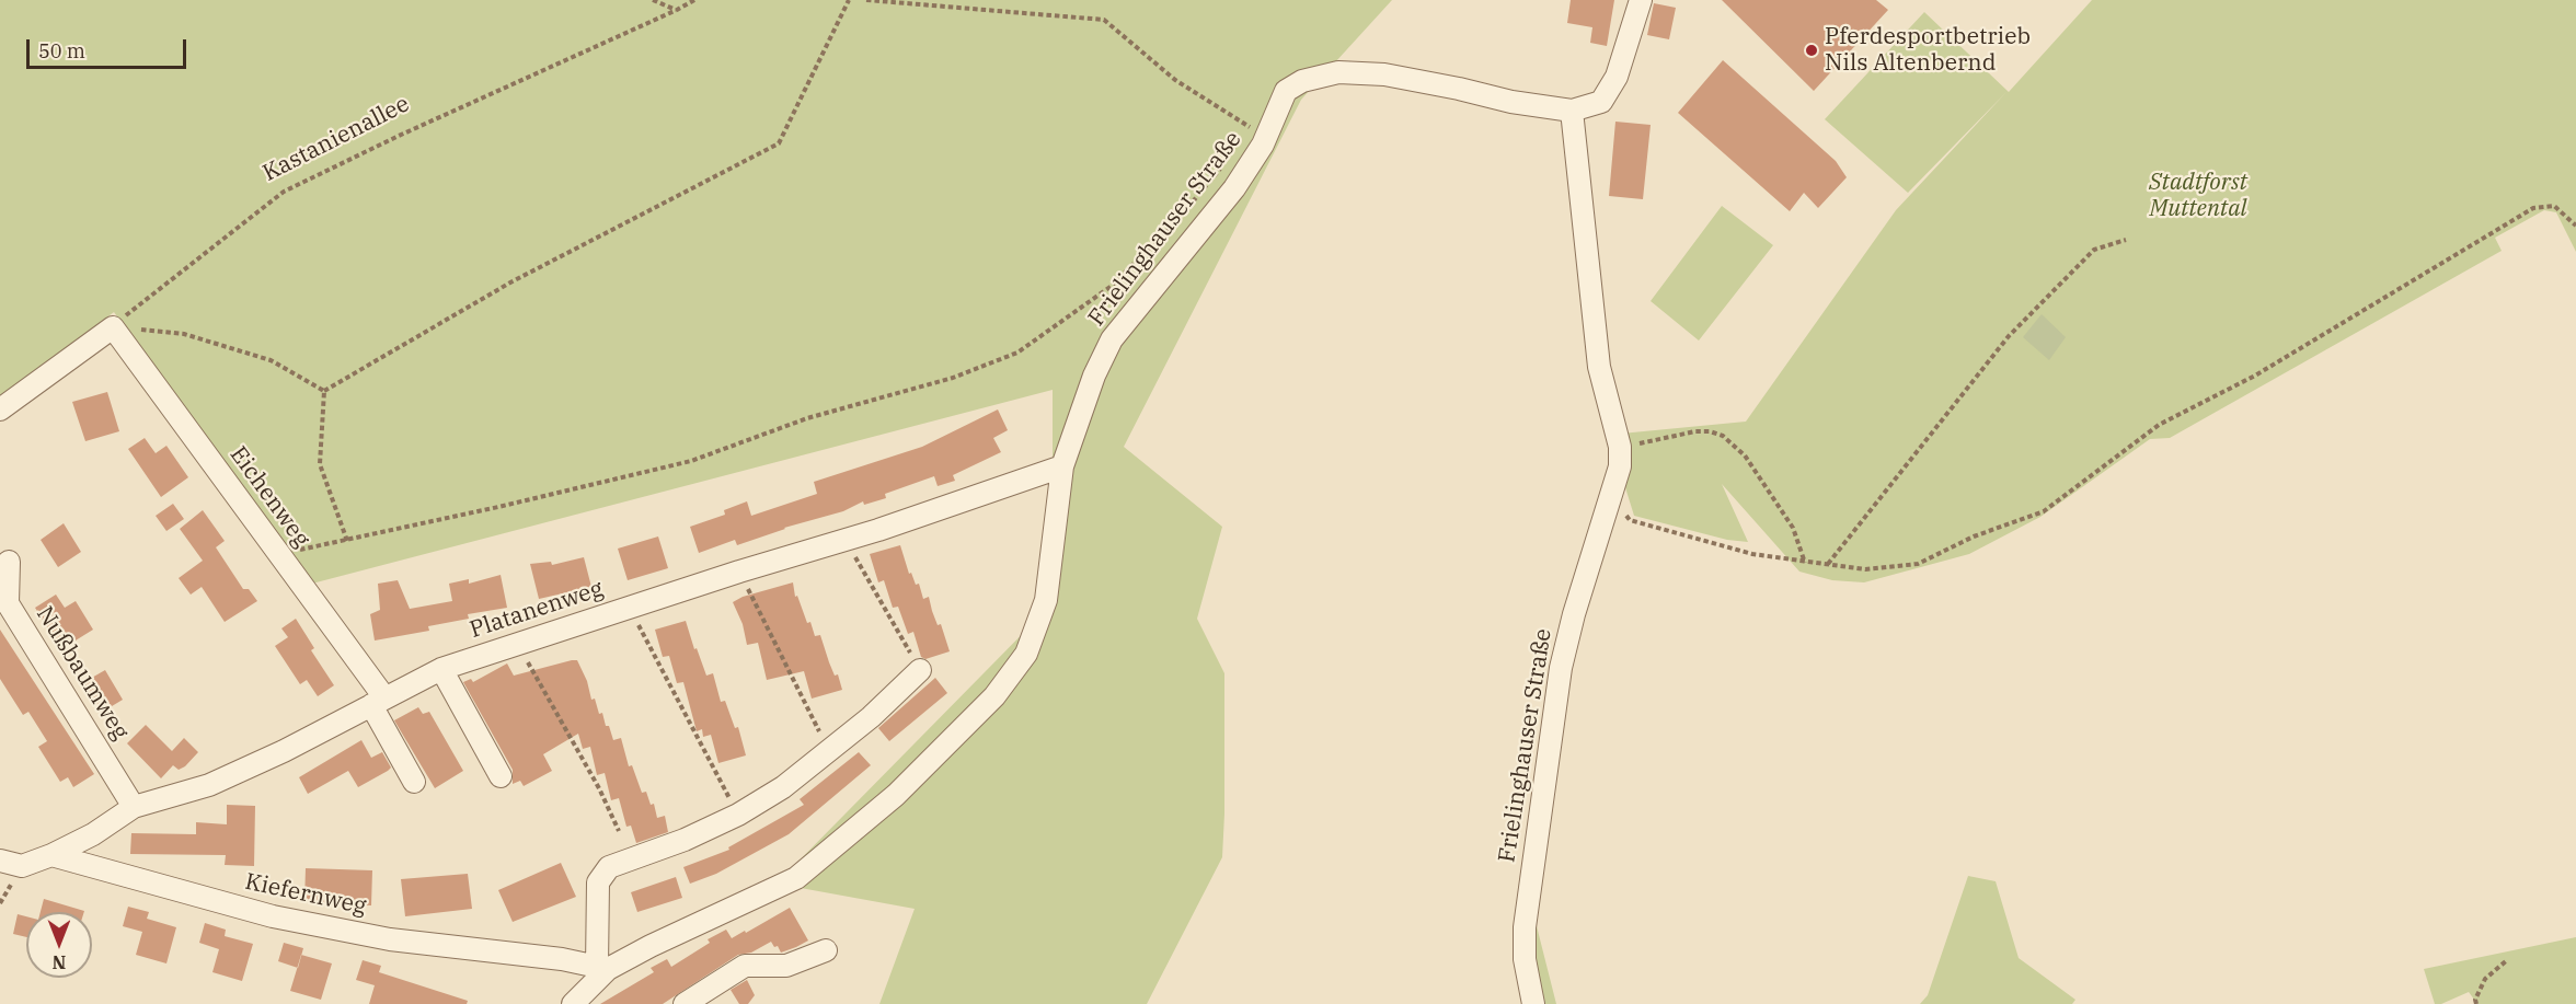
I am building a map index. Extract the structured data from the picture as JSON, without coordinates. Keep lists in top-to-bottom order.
{
  "streets": {
    "street": [
      "Frielinghauser Straße",
      "Eichenweg",
      "Platanenweg",
      "Nußbaumweg",
      "Kiefernweg"
    ],
    "path": ["Kastanienallee"]
  },
  "crossings": [
    ["Kastanienallee", "Eichenweg"],
    ["Frielinghauser Straße", "Platanenweg"],
    ["Frielinghauser Straße", "Kiefernweg"],
    ["Eichenweg", "Platanenweg"],
    ["Platanenweg", "Nußbaumweg"],
    ["Platanenweg", "Kiefernweg"]
  ],
  "parks": ["Stadtforst Muttental"],
  "places": ["Pferdesportbetrieb Nils Altenbernd"],
  "scale_bar": "50 m",
  "north": "bottom"
}
